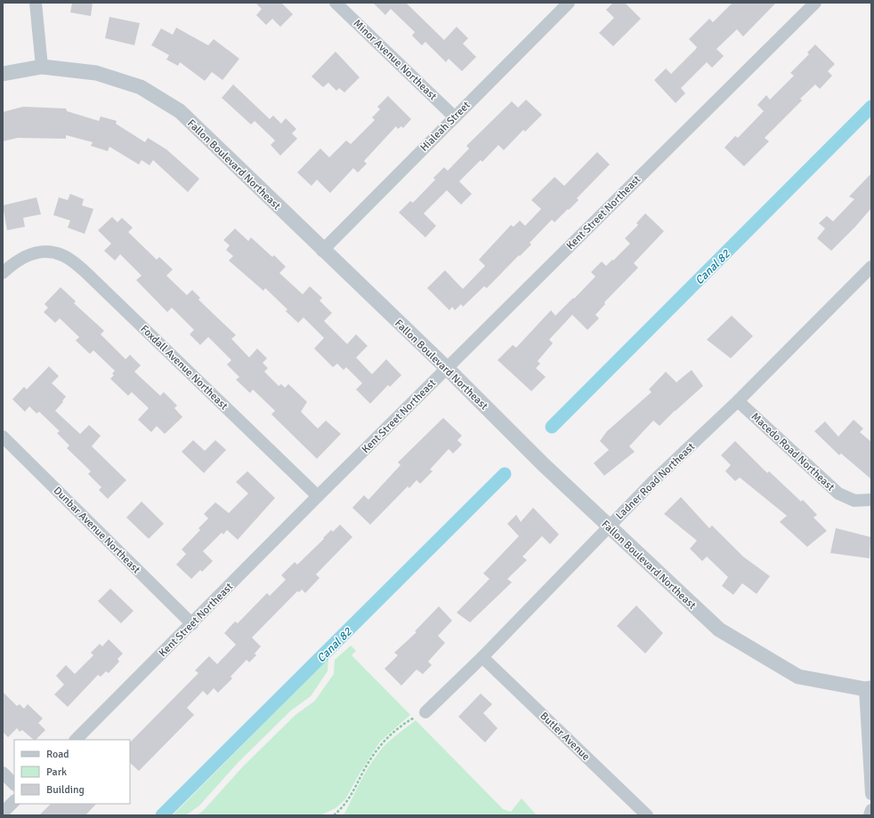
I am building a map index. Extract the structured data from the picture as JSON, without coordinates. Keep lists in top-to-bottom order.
{
  "streets": {
    "street": [
      "Minor Avenue Northeast",
      "Hialeah Street",
      "Fallon Boulevard Northeast",
      "Kent Street Northeast",
      "Foxdall Avenue Northeast",
      "Macedo Road Northeast",
      "Ladner Road Northeast",
      "Dunbar Avenue Northeast",
      "Butler Avenue"
    ]
  },
  "crossings": [
    ["Minor Avenue Northeast", "Hialeah Street"],
    ["Hialeah Street", "Fallon Boulevard Northeast"],
    ["Fallon Boulevard Northeast", "Kent Street Northeast"],
    ["Fallon Boulevard Northeast", "Ladner Road Northeast"],
    ["Kent Street Northeast", "Foxdall Avenue Northeast"],
    ["Kent Street Northeast", "Dunbar Avenue Northeast"],
    ["Macedo Road Northeast", "Ladner Road Northeast"],
    ["Ladner Road Northeast", "Butler Avenue"]
  ],
  "water": ["Canal 82"],
  "legend": ["Road", "Park", "Building"]
}
